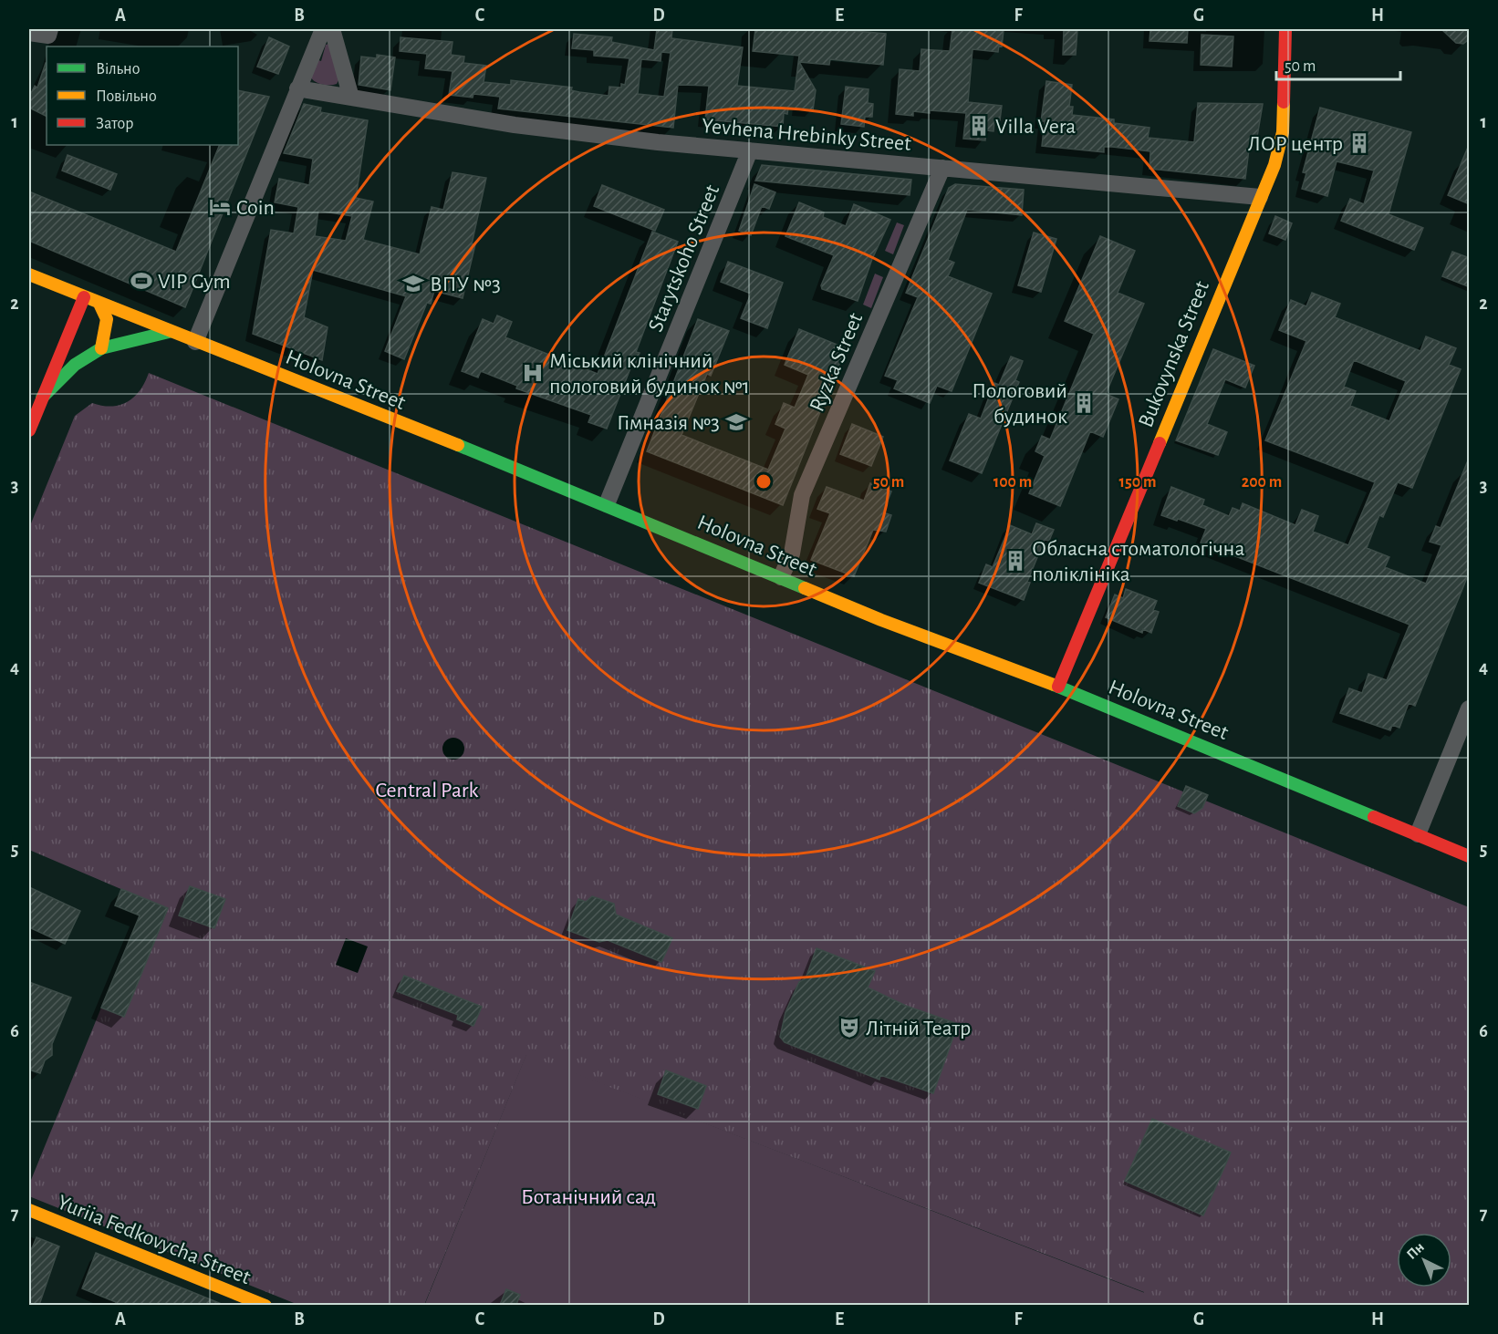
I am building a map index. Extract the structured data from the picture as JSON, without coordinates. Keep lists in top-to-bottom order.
{
  "streets": {
    "main road": ["Bukovynska Street", "Holovna Street", "Yuriia Fedkovycha Street"],
    "street": ["Yevhena Hrebinky Street", "Starytskoho Street", "Ryzka Street"]
  },
  "crossings": [
    ["Yevhena Hrebinky Street", "Starytskoho Street"],
    ["Yevhena Hrebinky Street", "Bukovynska Street"],
    ["Yevhena Hrebinky Street", "Ryzka Street"],
    ["Starytskoho Street", "Holovna Street"],
    ["Bukovynska Street", "Holovna Street"],
    ["Ryzka Street", "Holovna Street"]
  ],
  "parks": ["Central Park", "Ботанічний сад"],
  "places": {
    "building": [
      "Villa Vera",
      "ЛОР центр",
      "Пологовий будинок",
      "Обласна стоматологічна поліклініка"
    ],
    "hotel": ["Coin"],
    "sports": ["VIP Gym"],
    "school or university": ["ВПУ №3", "Гімназія №3"],
    "hospital": ["Міський клінічний пологовий будинок №1"],
    "theatre": ["Літній Театр"]
  },
  "legend": ["Вільно", "Повільно", "Затор"],
  "scale_bar": "50 m",
  "north": "top left",
  "grid": {
    "columns": [
      "A",
      "B",
      "C",
      "D",
      "E",
      "F",
      "G",
      "H"
    ],
    "rows": [
      "1",
      "2",
      "3",
      "4",
      "5",
      "6",
      "7"
    ]
  },
  "rings": [
    "50 m",
    "100 m",
    "150 m",
    "200 m"
  ]
}
